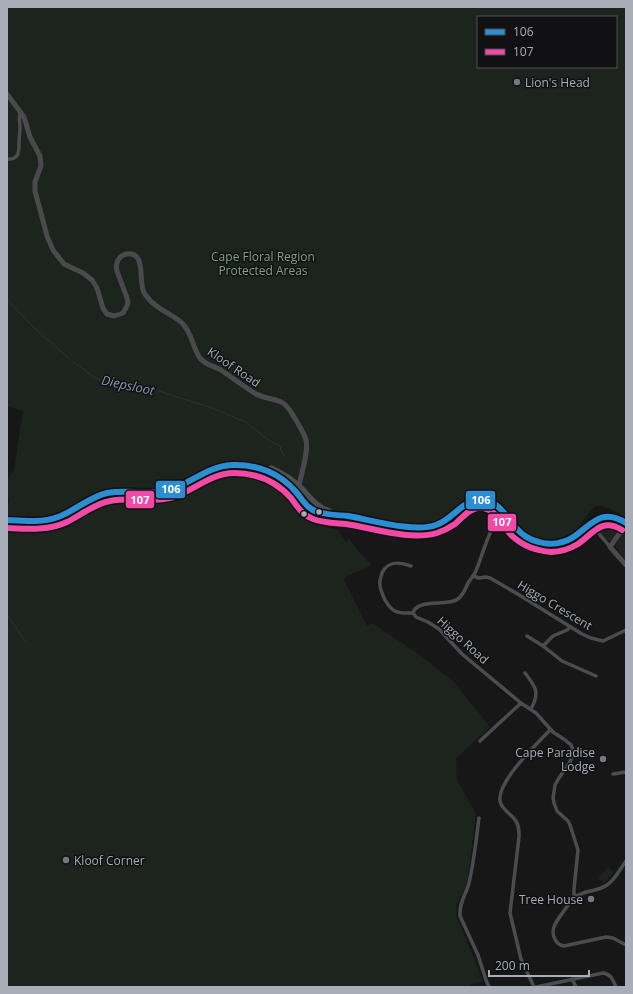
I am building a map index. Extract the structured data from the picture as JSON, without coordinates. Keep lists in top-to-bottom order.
{
  "streets": {
    "main road": ["Kloof Road"],
    "street": ["Higgo Crescent", "Higgo Road"]
  },
  "crossings": [
    ["Higgo Crescent", "Higgo Road"]
  ],
  "water": ["Diepsloot"],
  "parks": ["Cape Floral Region Protected Areas"],
  "places": [
    "Lion's Head",
    "Cape Paradise Lodge",
    "Kloof Corner",
    "Tree House"
  ],
  "lines": ["transit line 106", "transit line 107"],
  "legend": ["106", "107"],
  "scale_bar": "200 m"
}
